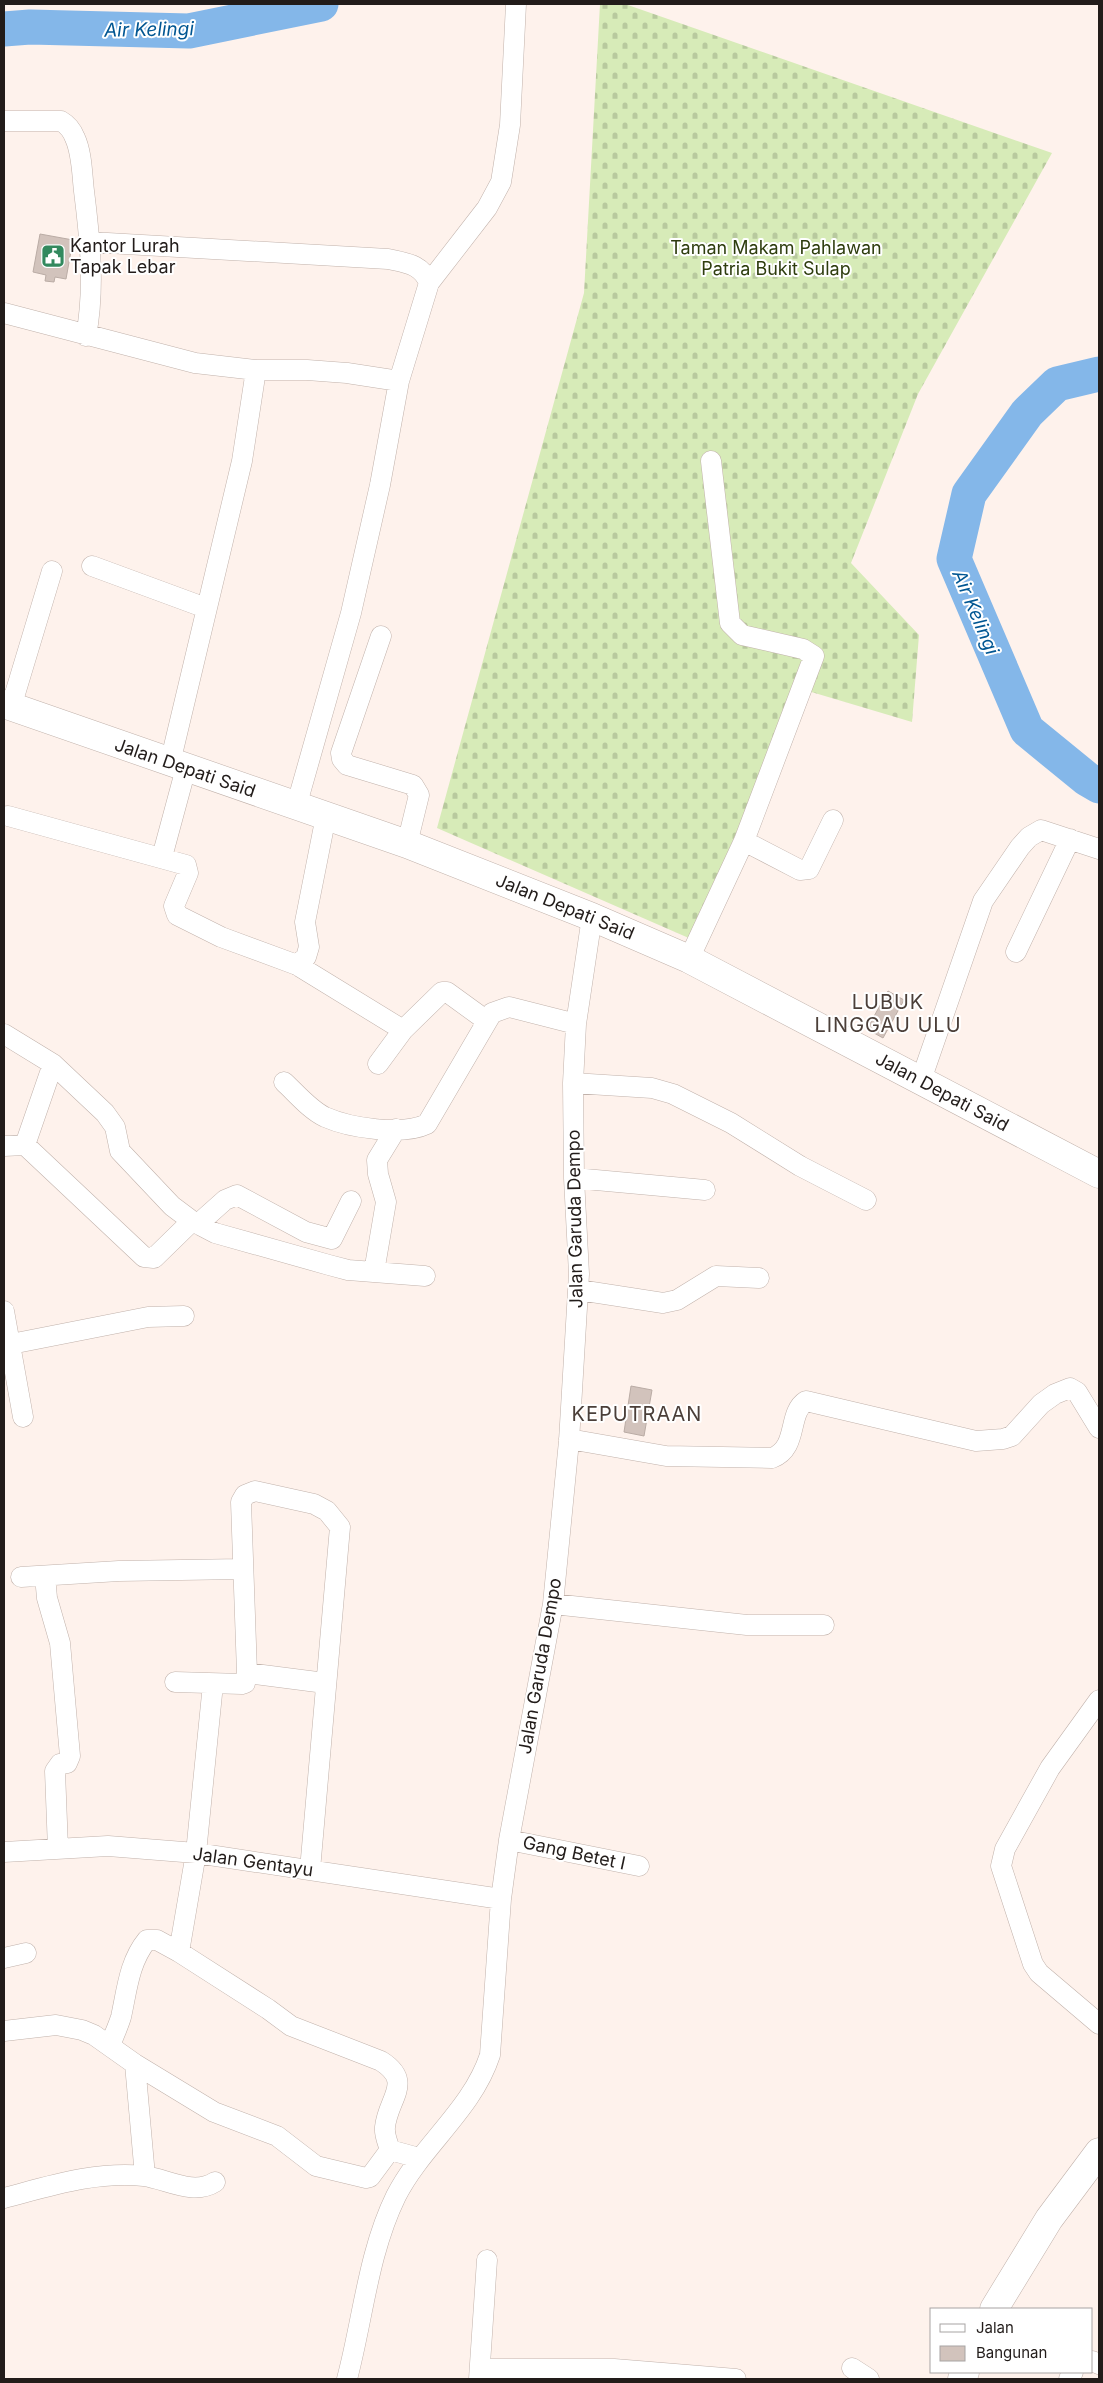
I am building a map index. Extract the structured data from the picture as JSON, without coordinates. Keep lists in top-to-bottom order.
{
  "streets": {
    "main road": ["Jalan Depati Said"],
    "street": ["Jalan Garuda Dempo", "Gang Betet I", "Jalan Gentayu"]
  },
  "crossings": [
    ["Jalan Depati Said", "Jalan Garuda Dempo"],
    ["Jalan Garuda Dempo", "Gang Betet I"],
    ["Jalan Garuda Dempo", "Jalan Gentayu"]
  ],
  "districts": ["LUBUK LINGGAU ULU", "KEPUTRAAN"],
  "water": ["Air Kelingi"],
  "parks": ["Taman Makam Pahlawan Patria Bukit Sulap"],
  "places": {
    "public building": ["Kantor Lurah Tapak Lebar"]
  },
  "legend": ["Jalan", "Bangunan"]
}
